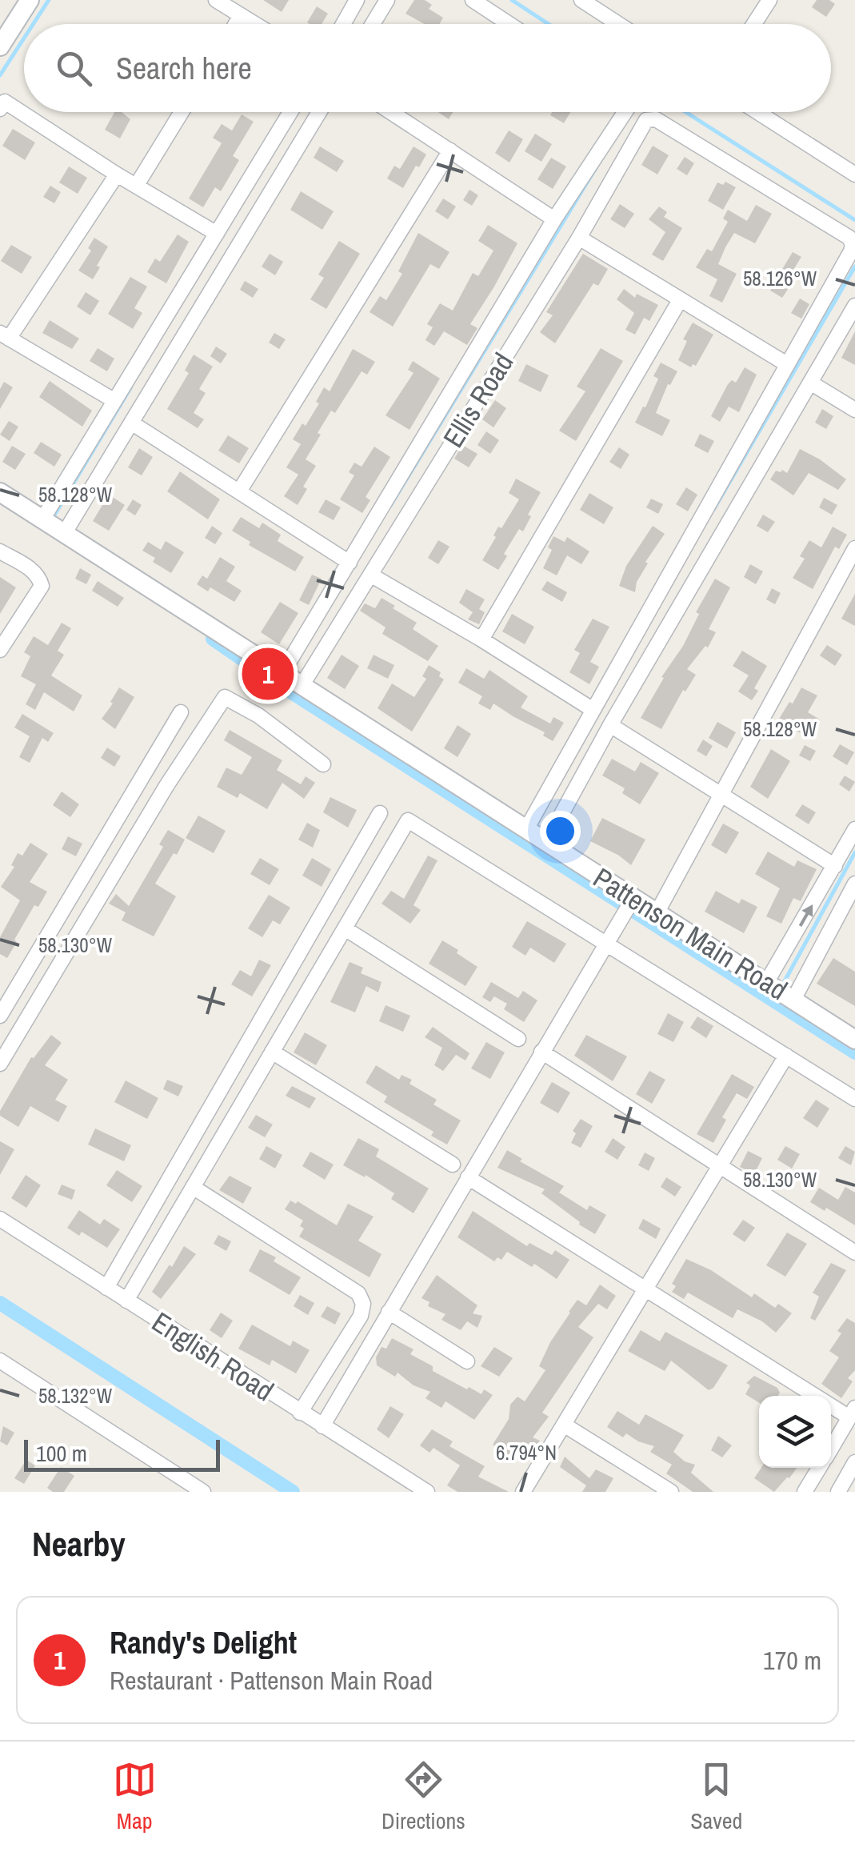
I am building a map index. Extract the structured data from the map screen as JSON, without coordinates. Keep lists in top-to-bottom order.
{
  "streets": {
    "street": ["Ellis Road", "Pattenson Main Road", "English Road"]
  },
  "crossings": [
    ["Ellis Road", "Pattenson Main Road"]
  ],
  "scale_bar": "100 m",
  "page": {
    "search": "Search here",
    "pins": "1",
    "scale": "100 m",
    "heading": "Nearby",
    "list": [
      {
        "mark": "1",
        "name": "Randy's Delight",
        "note": "Restaurant · Pattenson Main Road",
        "value": "170 m"
      }
    ],
    "nav": ["Map", "Directions", "Saved"]
  },
  "coordinates": [
    "58.126°W",
    "58.128°W",
    "58.130°W",
    "58.132°W",
    "6.794°N"
  ]
}
